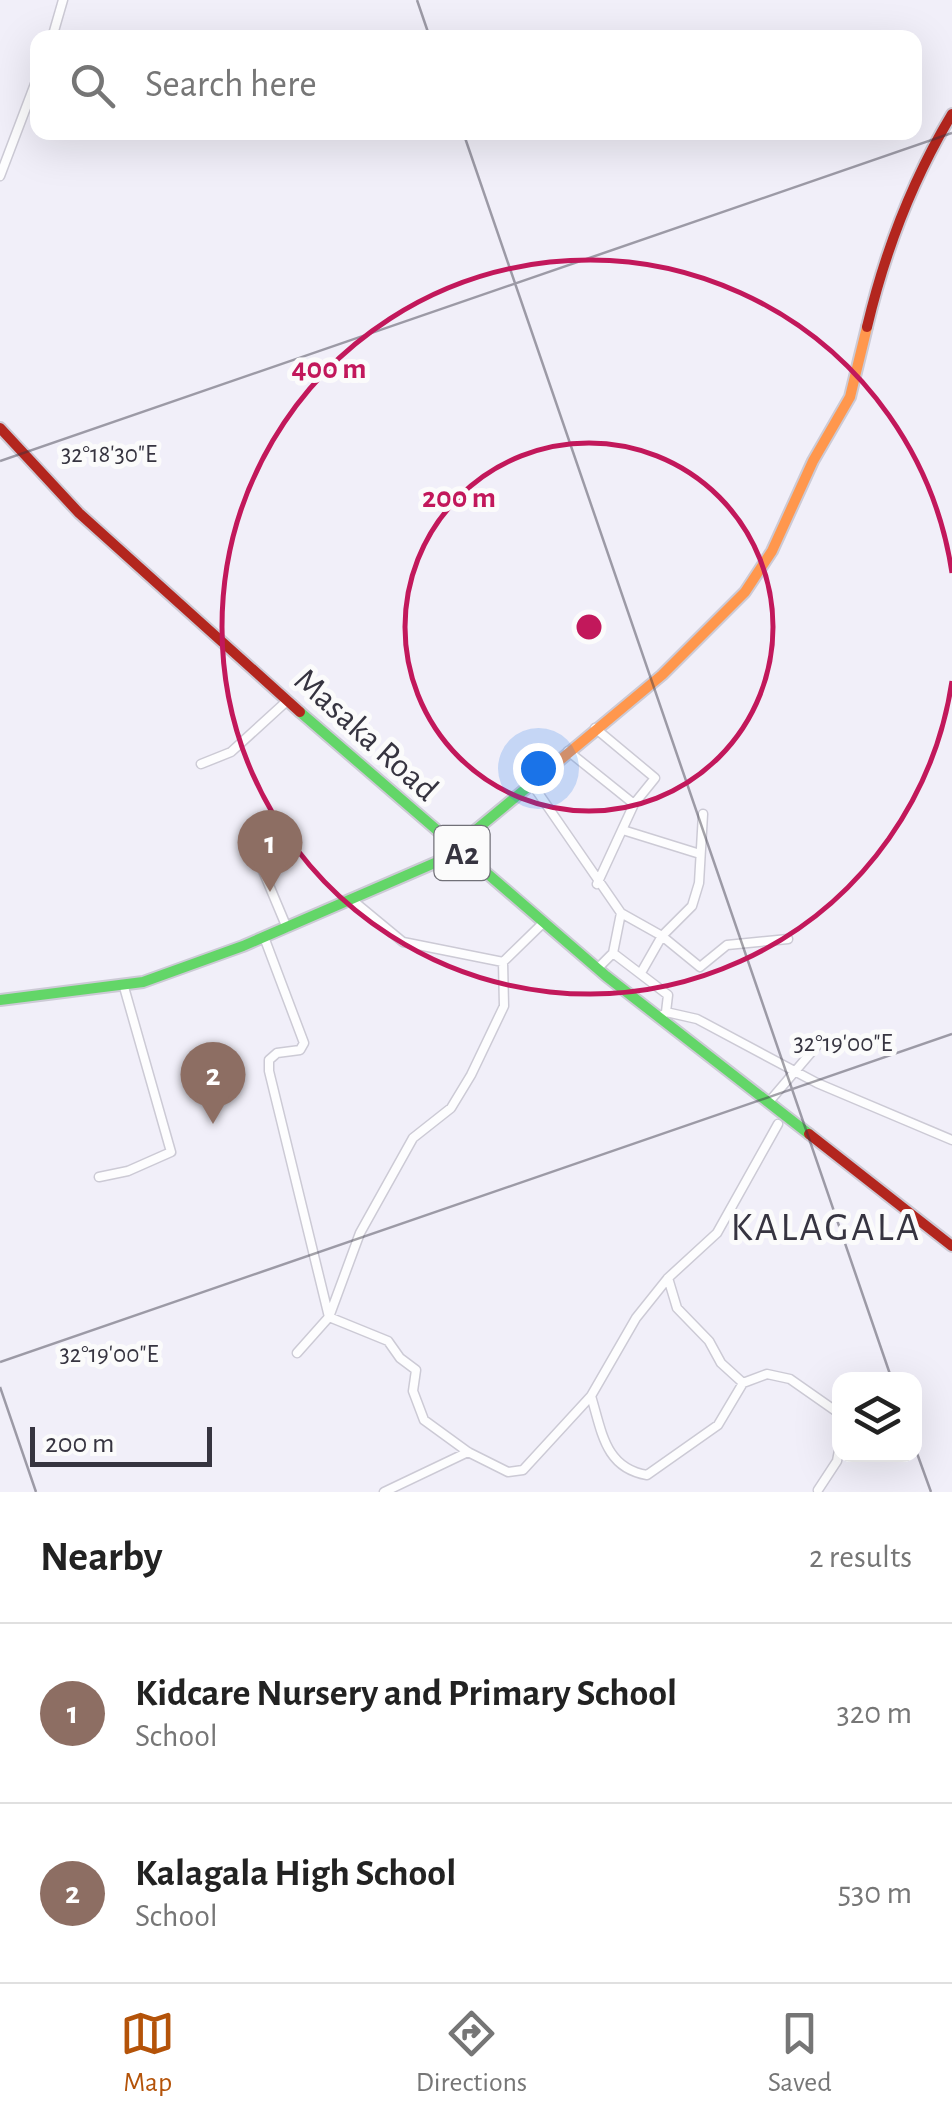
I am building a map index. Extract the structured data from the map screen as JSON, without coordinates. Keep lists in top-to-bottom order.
{
  "streets": {
    "street": ["Masaka Road", "A2"]
  },
  "districts": ["KALAGALA"],
  "scale_bar": "200 m",
  "page": {
    "search": "Search here",
    "pins": ["1", "2"],
    "scale": "200 m",
    "heading": ["Nearby", "2 results"],
    "list": [
      {
        "mark": "1",
        "name": "Kidcare Nursery and Primary School",
        "note": "School",
        "value": "320 m"
      },
      {
        "mark": "2",
        "name": "Kalagala High School",
        "note": "School",
        "value": "530 m"
      }
    ],
    "nav": ["Map", "Directions", "Saved"]
  },
  "coordinates": ["32°18'30\"E", "32°19'00\"E"],
  "rings": ["400 m", "200 m"]
}
